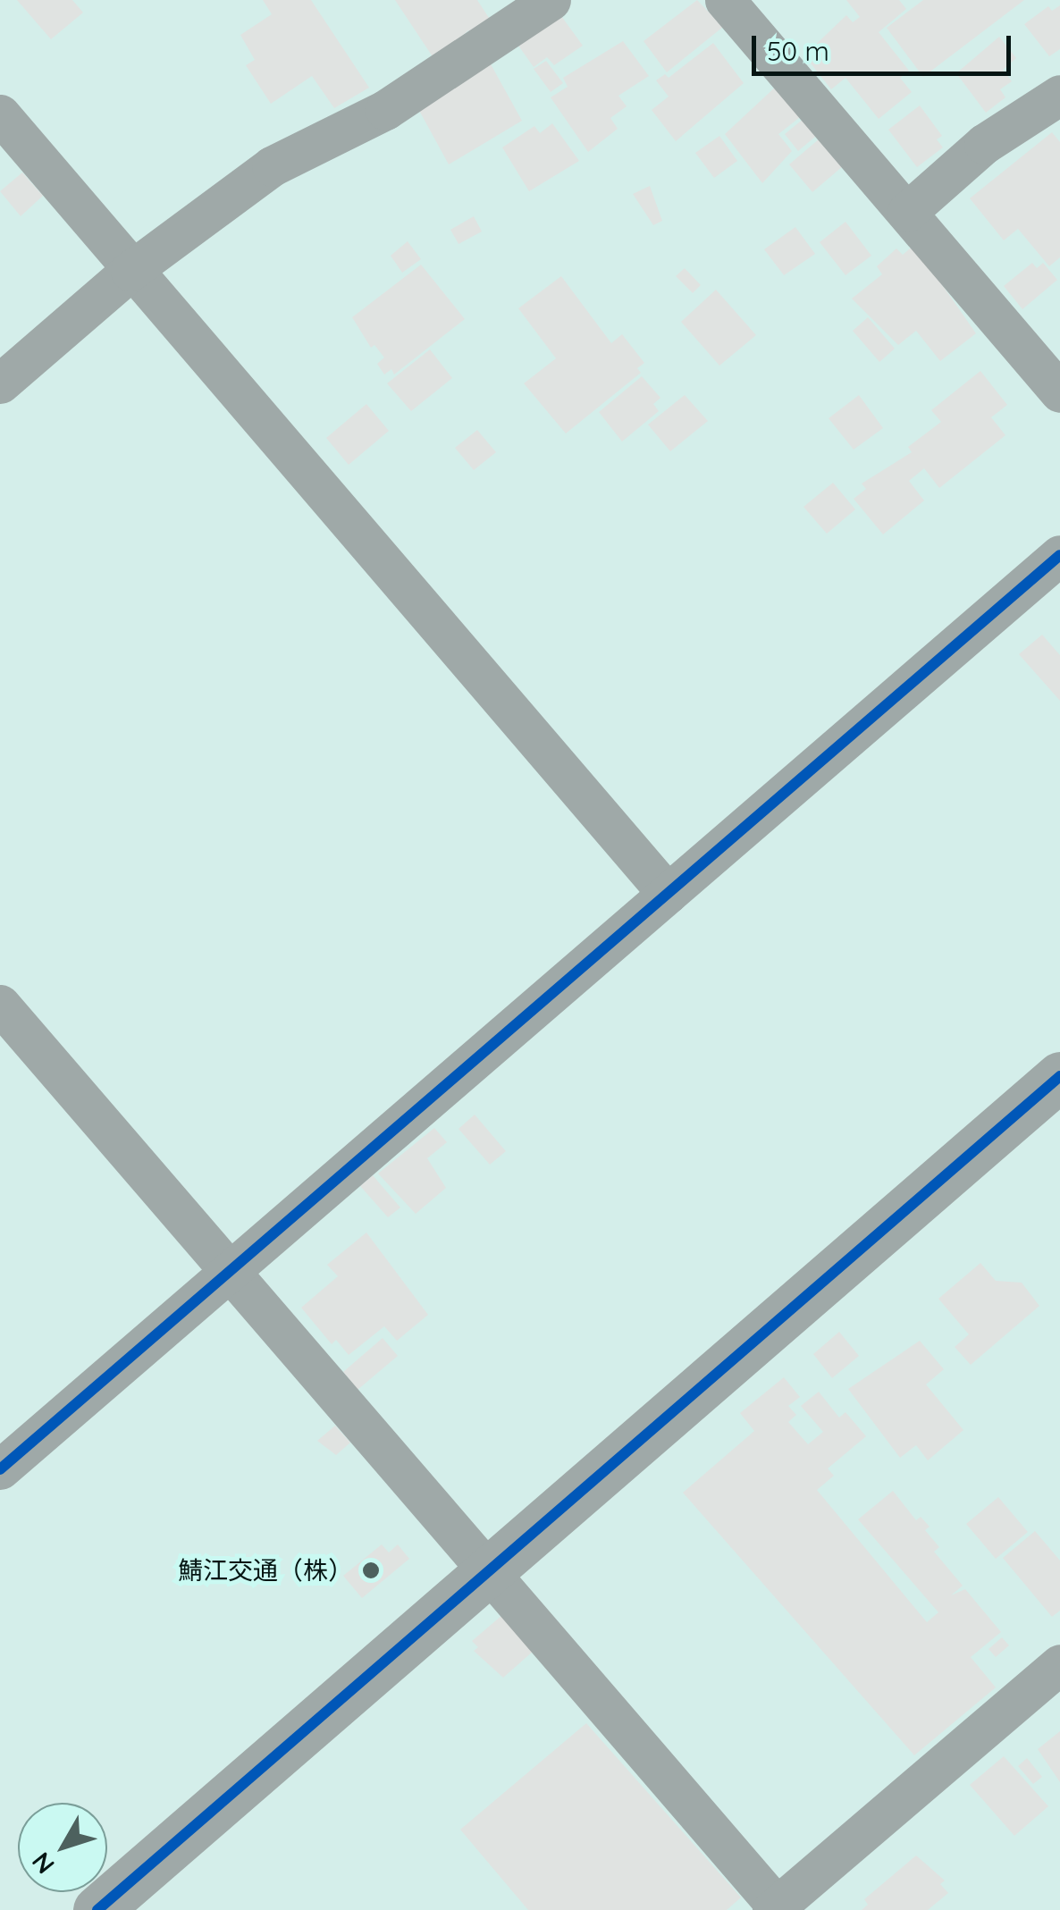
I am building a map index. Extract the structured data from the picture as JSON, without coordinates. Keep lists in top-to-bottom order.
{
  "places": ["鯖江交通（株）"],
  "scale_bar": "50 m",
  "north": "bottom left"
}
